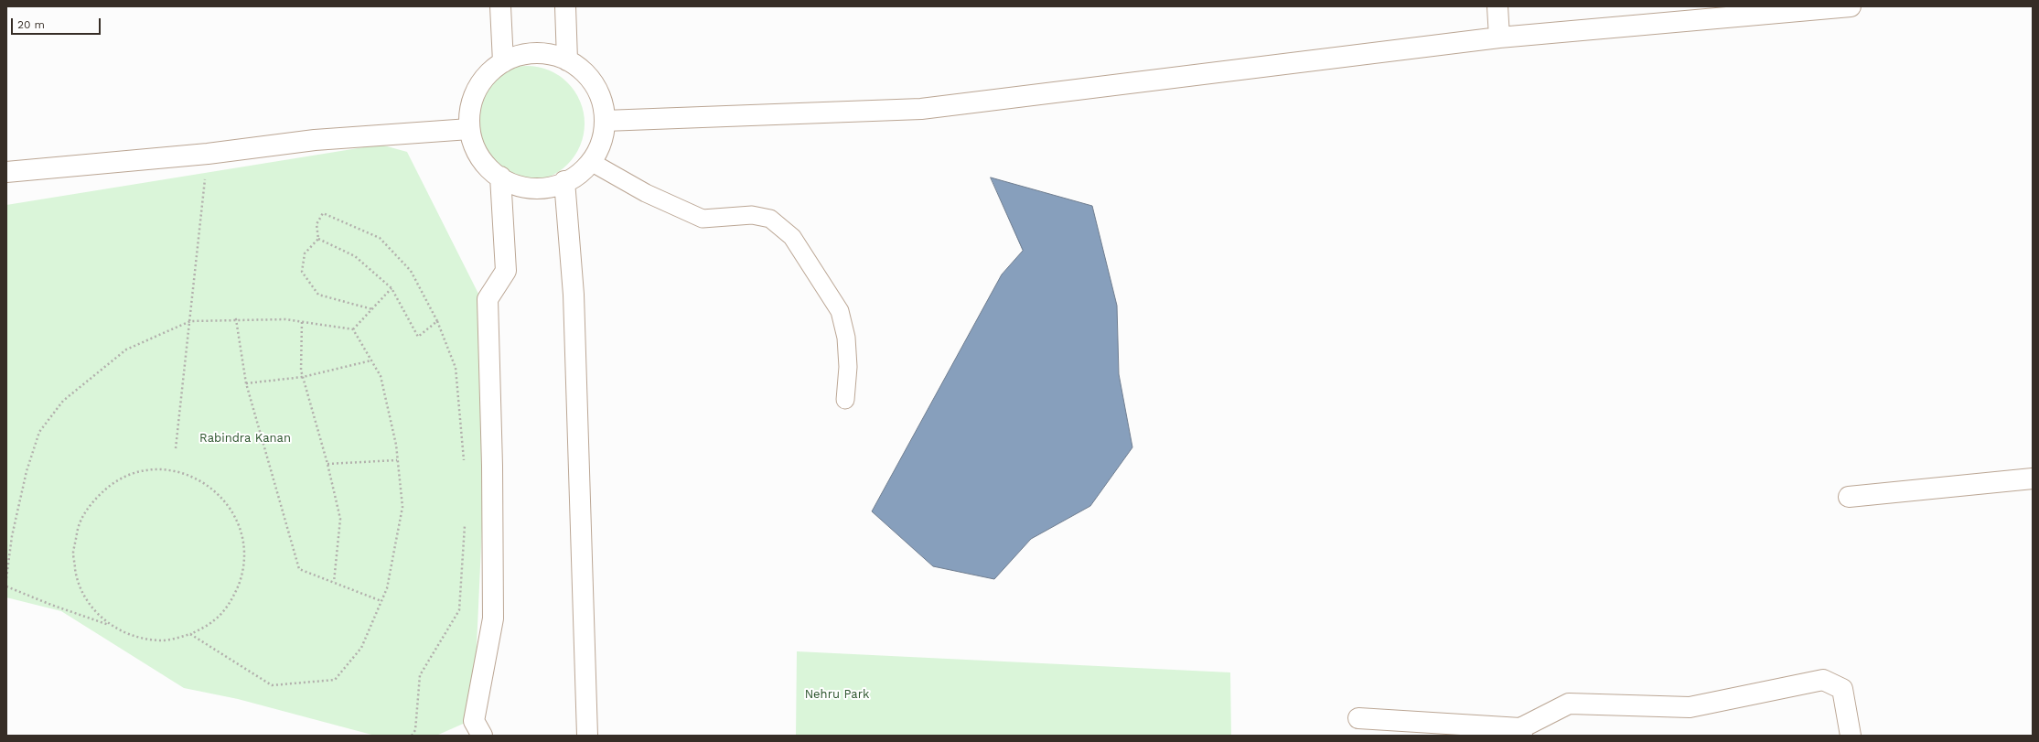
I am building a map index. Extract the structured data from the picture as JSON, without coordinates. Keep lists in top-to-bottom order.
{
  "parks": ["Rabindra Kanan", "Nehru Park"],
  "scale_bar": "20 m"
}
